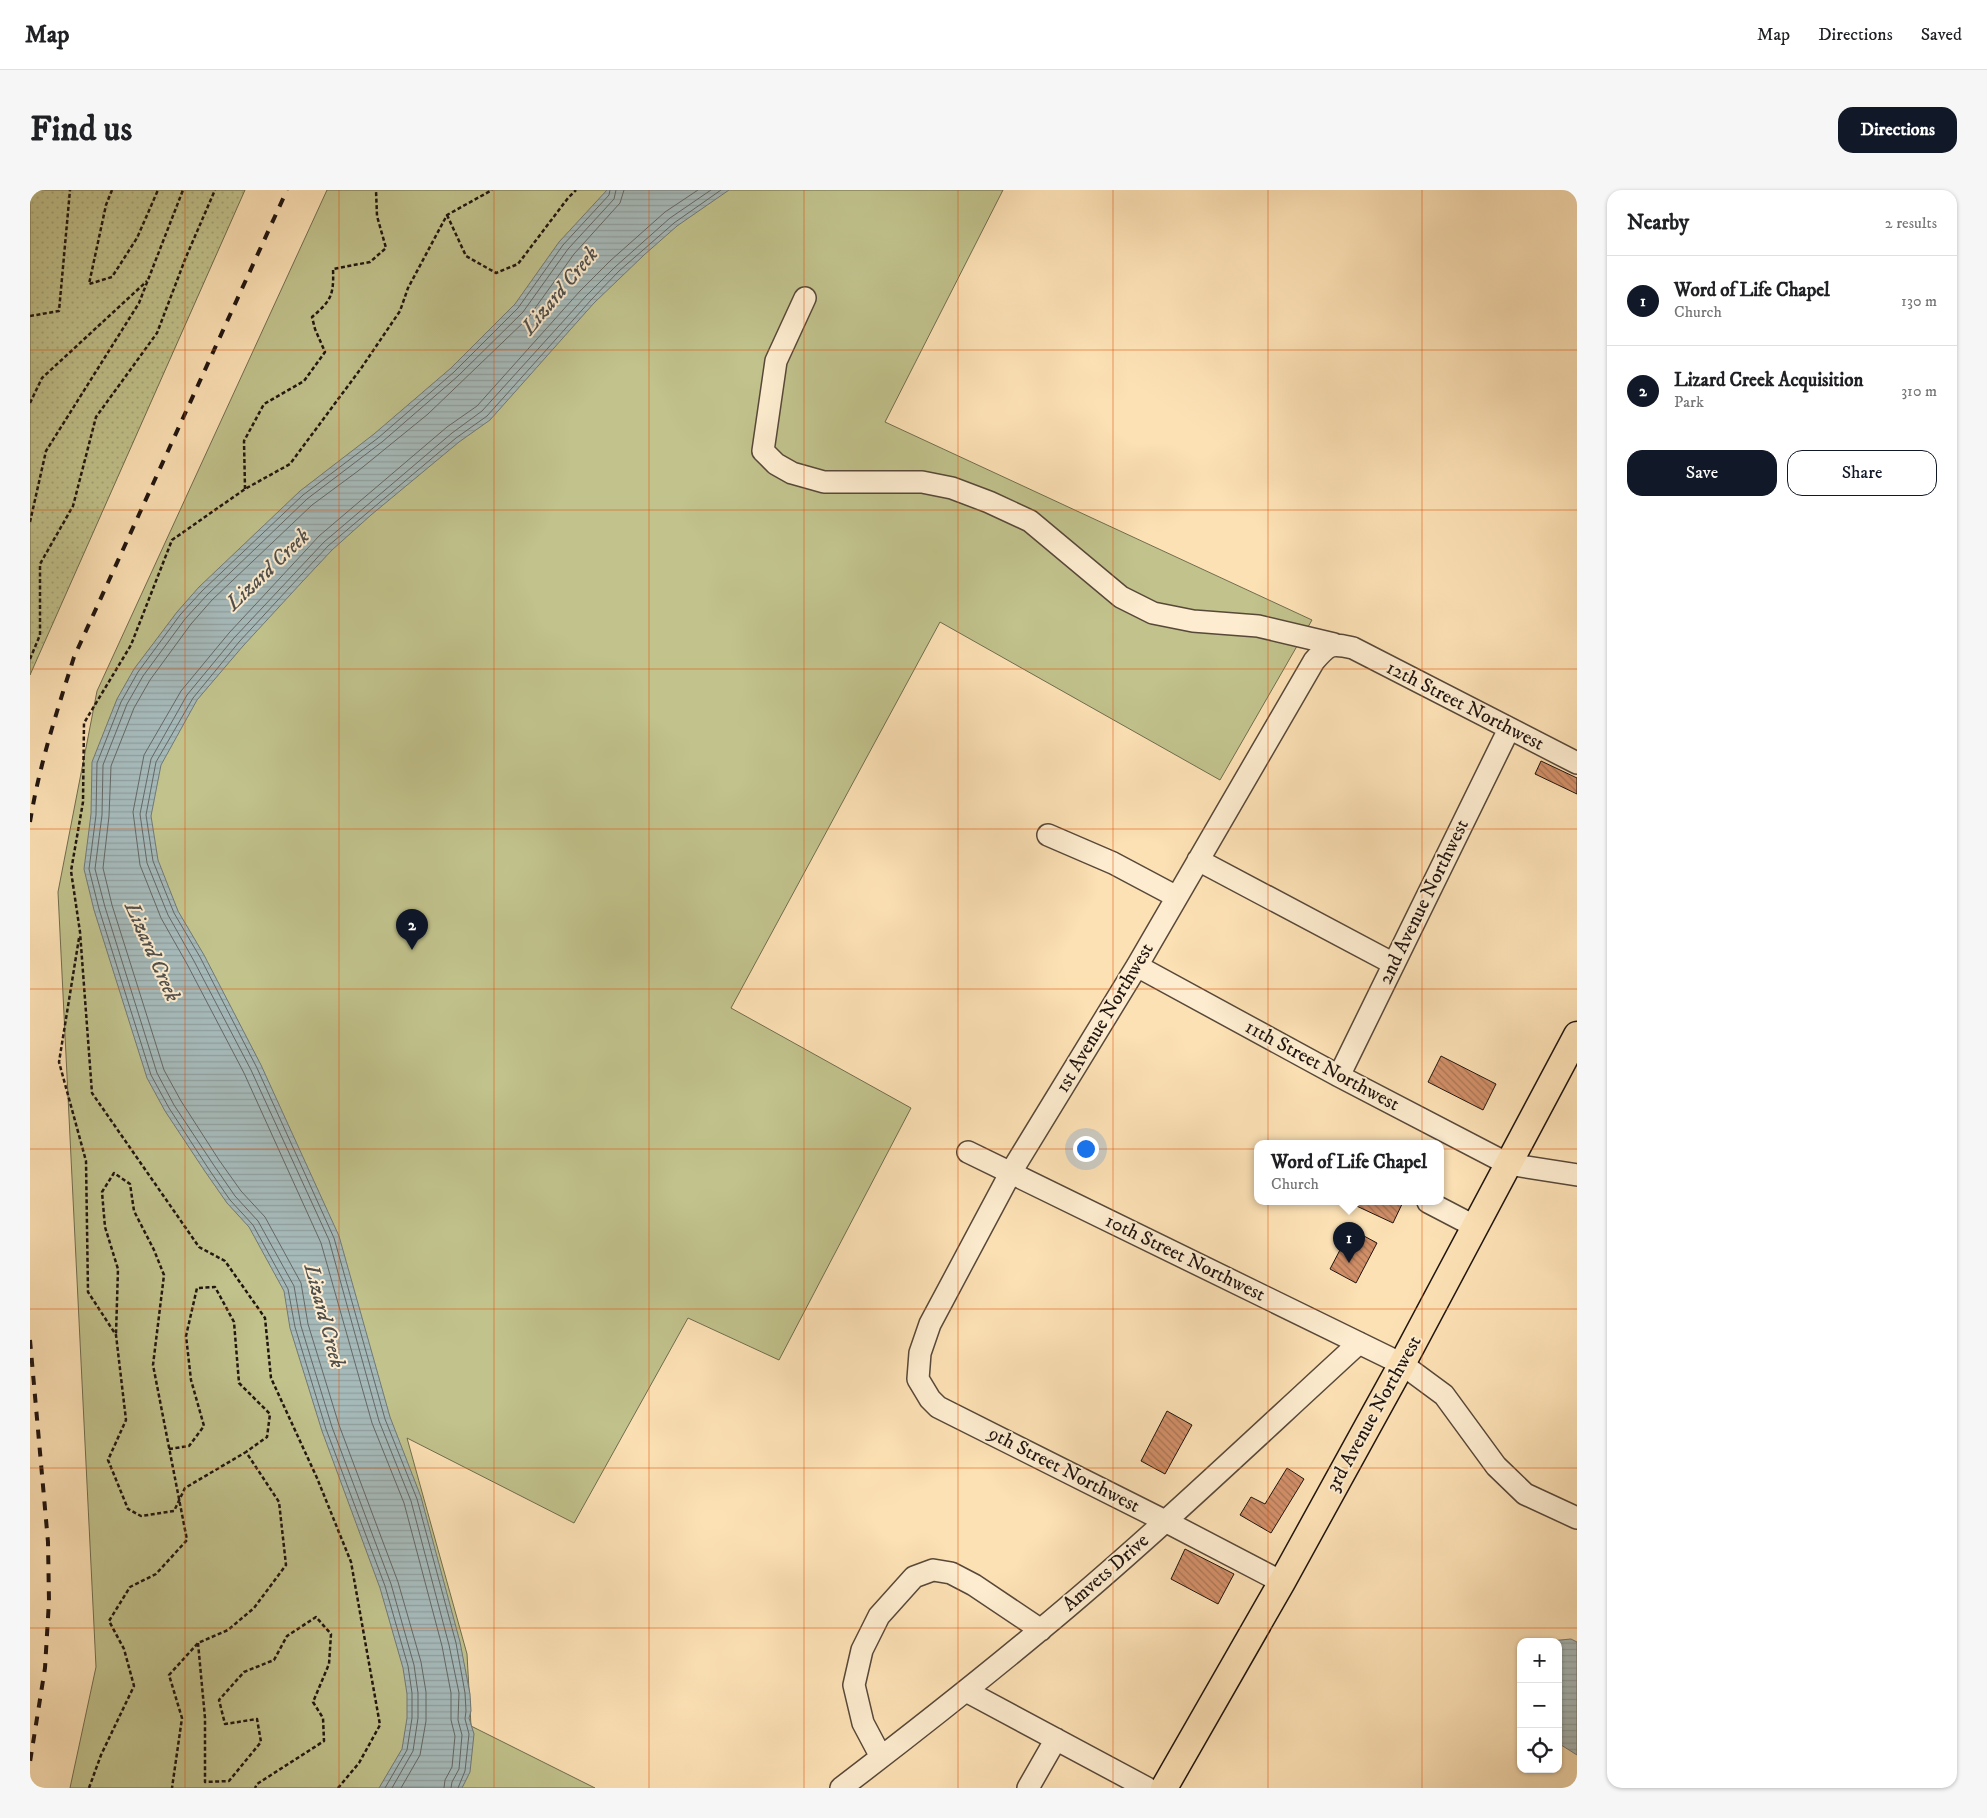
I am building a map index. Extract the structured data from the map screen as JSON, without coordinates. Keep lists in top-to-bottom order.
{
  "streets": {
    "main road": ["3rd Avenue Northwest"],
    "street": [
      "12th Street Northwest",
      "2nd Avenue Northwest",
      "1st Avenue Northwest",
      "11th Street Northwest",
      "10th Street Northwest",
      "9th Street Northwest",
      "Amvets Drive"
    ]
  },
  "crossings": [
    ["12th Street Northwest", "2nd Avenue Northwest"],
    ["12th Street Northwest", "1st Avenue Northwest"],
    ["2nd Avenue Northwest", "11th Street Northwest"],
    ["1st Avenue Northwest", "11th Street Northwest"],
    ["1st Avenue Northwest", "10th Street Northwest"],
    ["1st Avenue Northwest", "9th Street Northwest"],
    ["11th Street Northwest", "3rd Avenue Northwest"],
    ["10th Street Northwest", "3rd Avenue Northwest"],
    ["10th Street Northwest", "Amvets Drive"],
    ["3rd Avenue Northwest", "9th Street Northwest"],
    ["9th Street Northwest", "Amvets Drive"]
  ],
  "water": ["Lizard Creek"],
  "page": {
    "header": "Map",
    "nav": ["Map", "Directions", "Saved"],
    "buttons": [
      "Directions",
      ["Save", "Share"]
    ],
    "title": "Find us",
    "heading": ["Nearby", "2 results"],
    "list": [
      {
        "mark": "1",
        "name": "Word of Life Chapel",
        "note": "Church",
        "value": "130 m"
      },
      {
        "mark": "2",
        "name": "Lizard Creek Acquisition",
        "note": "Park",
        "value": "310 m"
      }
    ],
    "pins": ["2", "1"],
    "popup": ["Word of Life Chapel", "Church"],
    "map_buttons": ["+", "−"]
  }
}
